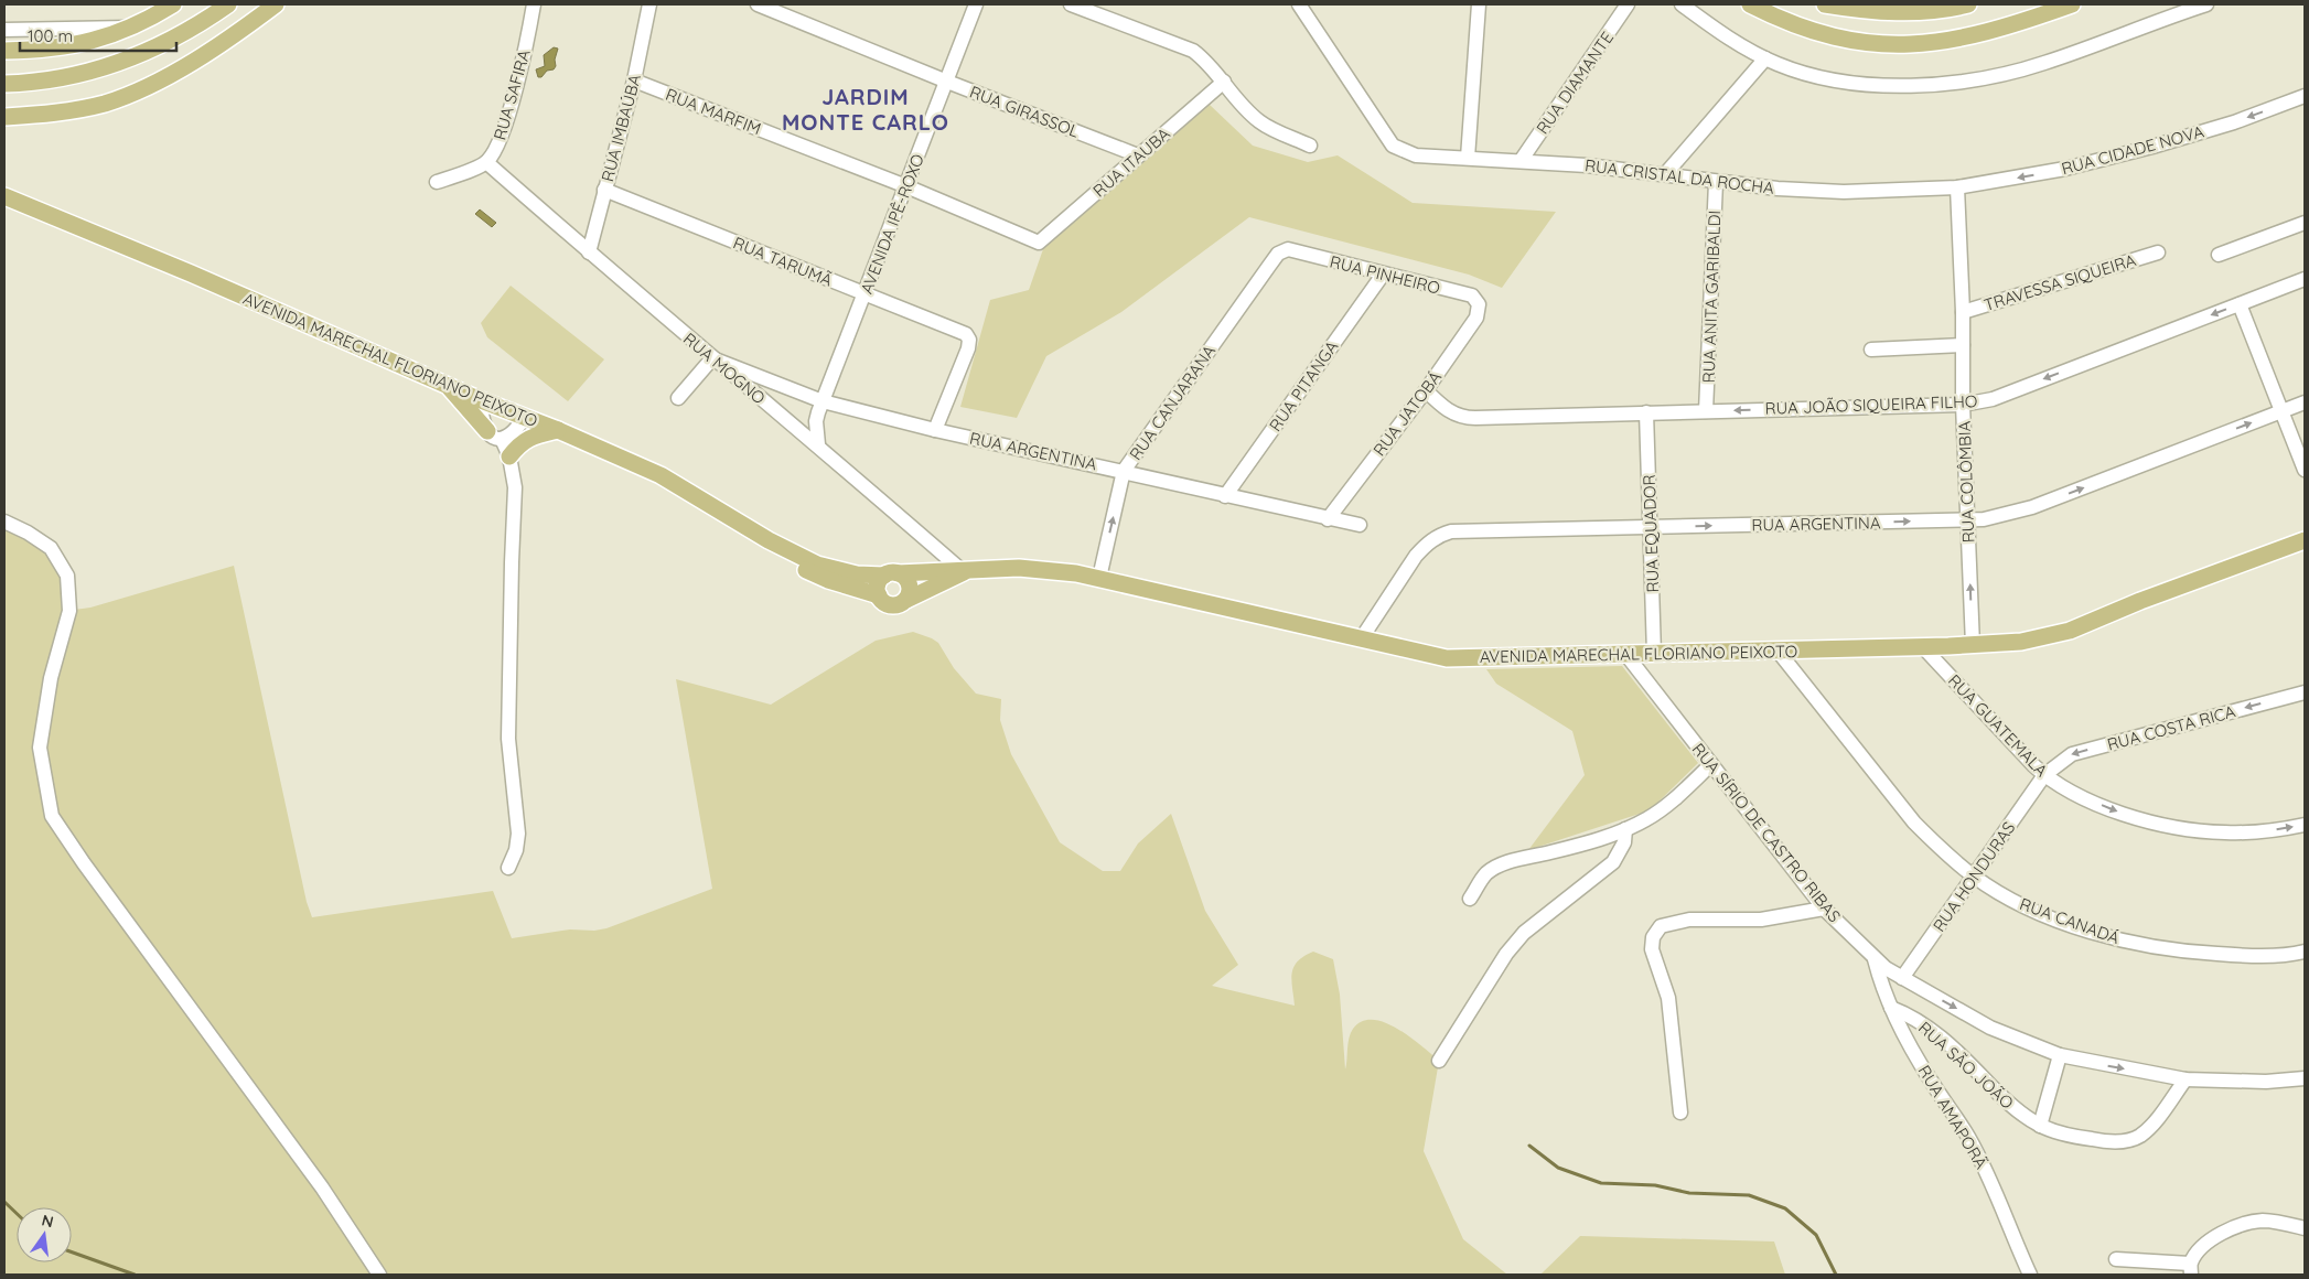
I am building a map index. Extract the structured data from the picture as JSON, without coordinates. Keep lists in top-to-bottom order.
{
  "streets": {
    "main road": ["AVENIDA MARECHAL FLORIANO PEIXOTO"],
    "street": [
      "RUA DIAMANTE",
      "RUA SAFIRA",
      "RUA MARFIM",
      "RUA GIRASSOL",
      "RUA IMBAÚBA",
      "RUA CIDADE NOVA",
      "RUA ITAUBA",
      "RUA CRISTAL DA ROCHA",
      "AVENIDA IPÊ-ROXO",
      "RUA TARUMÃ",
      "RUA PINHEIRO",
      "TRAVESSA SIQUEIRA",
      "RUA ANITA GARIBALDI",
      "RUA MOGNO",
      "RUA PITANGA",
      "RUA CANJARANA",
      "RUA JOÃO SIQUEIRA FILHO",
      "RUA JATOBÁ",
      "RUA ARGENTINA",
      "RUA COLÔMBIA",
      "RUA EQUADOR",
      "RUA GUATEMALA",
      "RUA COSTA RICA",
      "RUA SÍRIO DE CASTRO RIBAS",
      "RUA HONDURAS",
      "RUA CANADÁ",
      "RUA SÃO JOÃO",
      "RUA AMAPORÃ"
    ]
  },
  "crossings": [
    ["RUA DIAMANTE", "RUA CRISTAL DA ROCHA"],
    ["RUA SAFIRA", "RUA MOGNO"],
    ["RUA MARFIM", "RUA IMBAÚBA"],
    ["RUA MARFIM", "RUA ITAUBA"],
    ["RUA MARFIM", "AVENIDA IPÊ-ROXO"],
    ["RUA GIRASSOL", "RUA ITAUBA"],
    ["RUA GIRASSOL", "AVENIDA IPÊ-ROXO"],
    ["RUA IMBAÚBA", "RUA TARUMÃ"],
    ["RUA IMBAÚBA", "RUA MOGNO"],
    ["RUA CIDADE NOVA", "RUA CRISTAL DA ROCHA"],
    ["RUA CIDADE NOVA", "RUA COLÔMBIA"],
    ["RUA CRISTAL DA ROCHA", "RUA ANITA GARIBALDI"],
    ["RUA CRISTAL DA ROCHA", "RUA COLÔMBIA"],
    ["AVENIDA IPÊ-ROXO", "RUA TARUMÃ"],
    ["AVENIDA IPÊ-ROXO", "RUA MOGNO"],
    ["AVENIDA IPÊ-ROXO", "RUA ARGENTINA"],
    ["RUA TARUMÃ", "RUA ARGENTINA"],
    ["RUA PINHEIRO", "RUA PITANGA"],
    ["RUA PINHEIRO", "RUA CANJARANA"],
    ["RUA PINHEIRO", "RUA JATOBÁ"],
    ["TRAVESSA SIQUEIRA", "RUA COLÔMBIA"],
    ["RUA ANITA GARIBALDI", "RUA JOÃO SIQUEIRA FILHO"],
    ["AVENIDA MARECHAL FLORIANO PEIXOTO", "RUA MOGNO"],
    ["AVENIDA MARECHAL FLORIANO PEIXOTO", "RUA CANJARANA"],
    ["AVENIDA MARECHAL FLORIANO PEIXOTO", "RUA ARGENTINA"],
    ["AVENIDA MARECHAL FLORIANO PEIXOTO", "RUA COLÔMBIA"],
    ["AVENIDA MARECHAL FLORIANO PEIXOTO", "RUA EQUADOR"],
    ["AVENIDA MARECHAL FLORIANO PEIXOTO", "RUA GUATEMALA"],
    ["AVENIDA MARECHAL FLORIANO PEIXOTO", "RUA SÍRIO DE CASTRO RIBAS"],
    ["AVENIDA MARECHAL FLORIANO PEIXOTO", "RUA CANADÁ"],
    ["RUA MOGNO", "RUA ARGENTINA"],
    ["RUA PITANGA", "RUA ARGENTINA"],
    ["RUA CANJARANA", "RUA ARGENTINA"],
    ["RUA JOÃO SIQUEIRA FILHO", "RUA JATOBÁ"],
    ["RUA JOÃO SIQUEIRA FILHO", "RUA COLÔMBIA"],
    ["RUA JOÃO SIQUEIRA FILHO", "RUA EQUADOR"],
    ["RUA JATOBÁ", "RUA ARGENTINA"],
    ["RUA ARGENTINA", "RUA COLÔMBIA"],
    ["RUA ARGENTINA", "RUA EQUADOR"],
    ["RUA GUATEMALA", "RUA COSTA RICA"],
    ["RUA GUATEMALA", "RUA HONDURAS"],
    ["RUA COSTA RICA", "RUA HONDURAS"],
    ["RUA SÍRIO DE CASTRO RIBAS", "RUA HONDURAS"],
    ["RUA SÍRIO DE CASTRO RIBAS", "RUA SÃO JOÃO"],
    ["RUA SÍRIO DE CASTRO RIBAS", "RUA AMAPORÃ"],
    ["RUA HONDURAS", "RUA CANADÁ"],
    ["RUA SÃO JOÃO", "RUA AMAPORÃ"]
  ],
  "one_way": [
    "RUA JOÃO SIQUEIRA FILHO",
    "RUA ARGENTINA",
    "RUA GUATEMALA",
    "RUA COSTA RICA",
    "RUA SÍRIO DE CASTRO RIBAS"
  ],
  "districts": ["JARDIM MONTE CARLO"],
  "scale_bar": "100 m",
  "north": "top"
}
